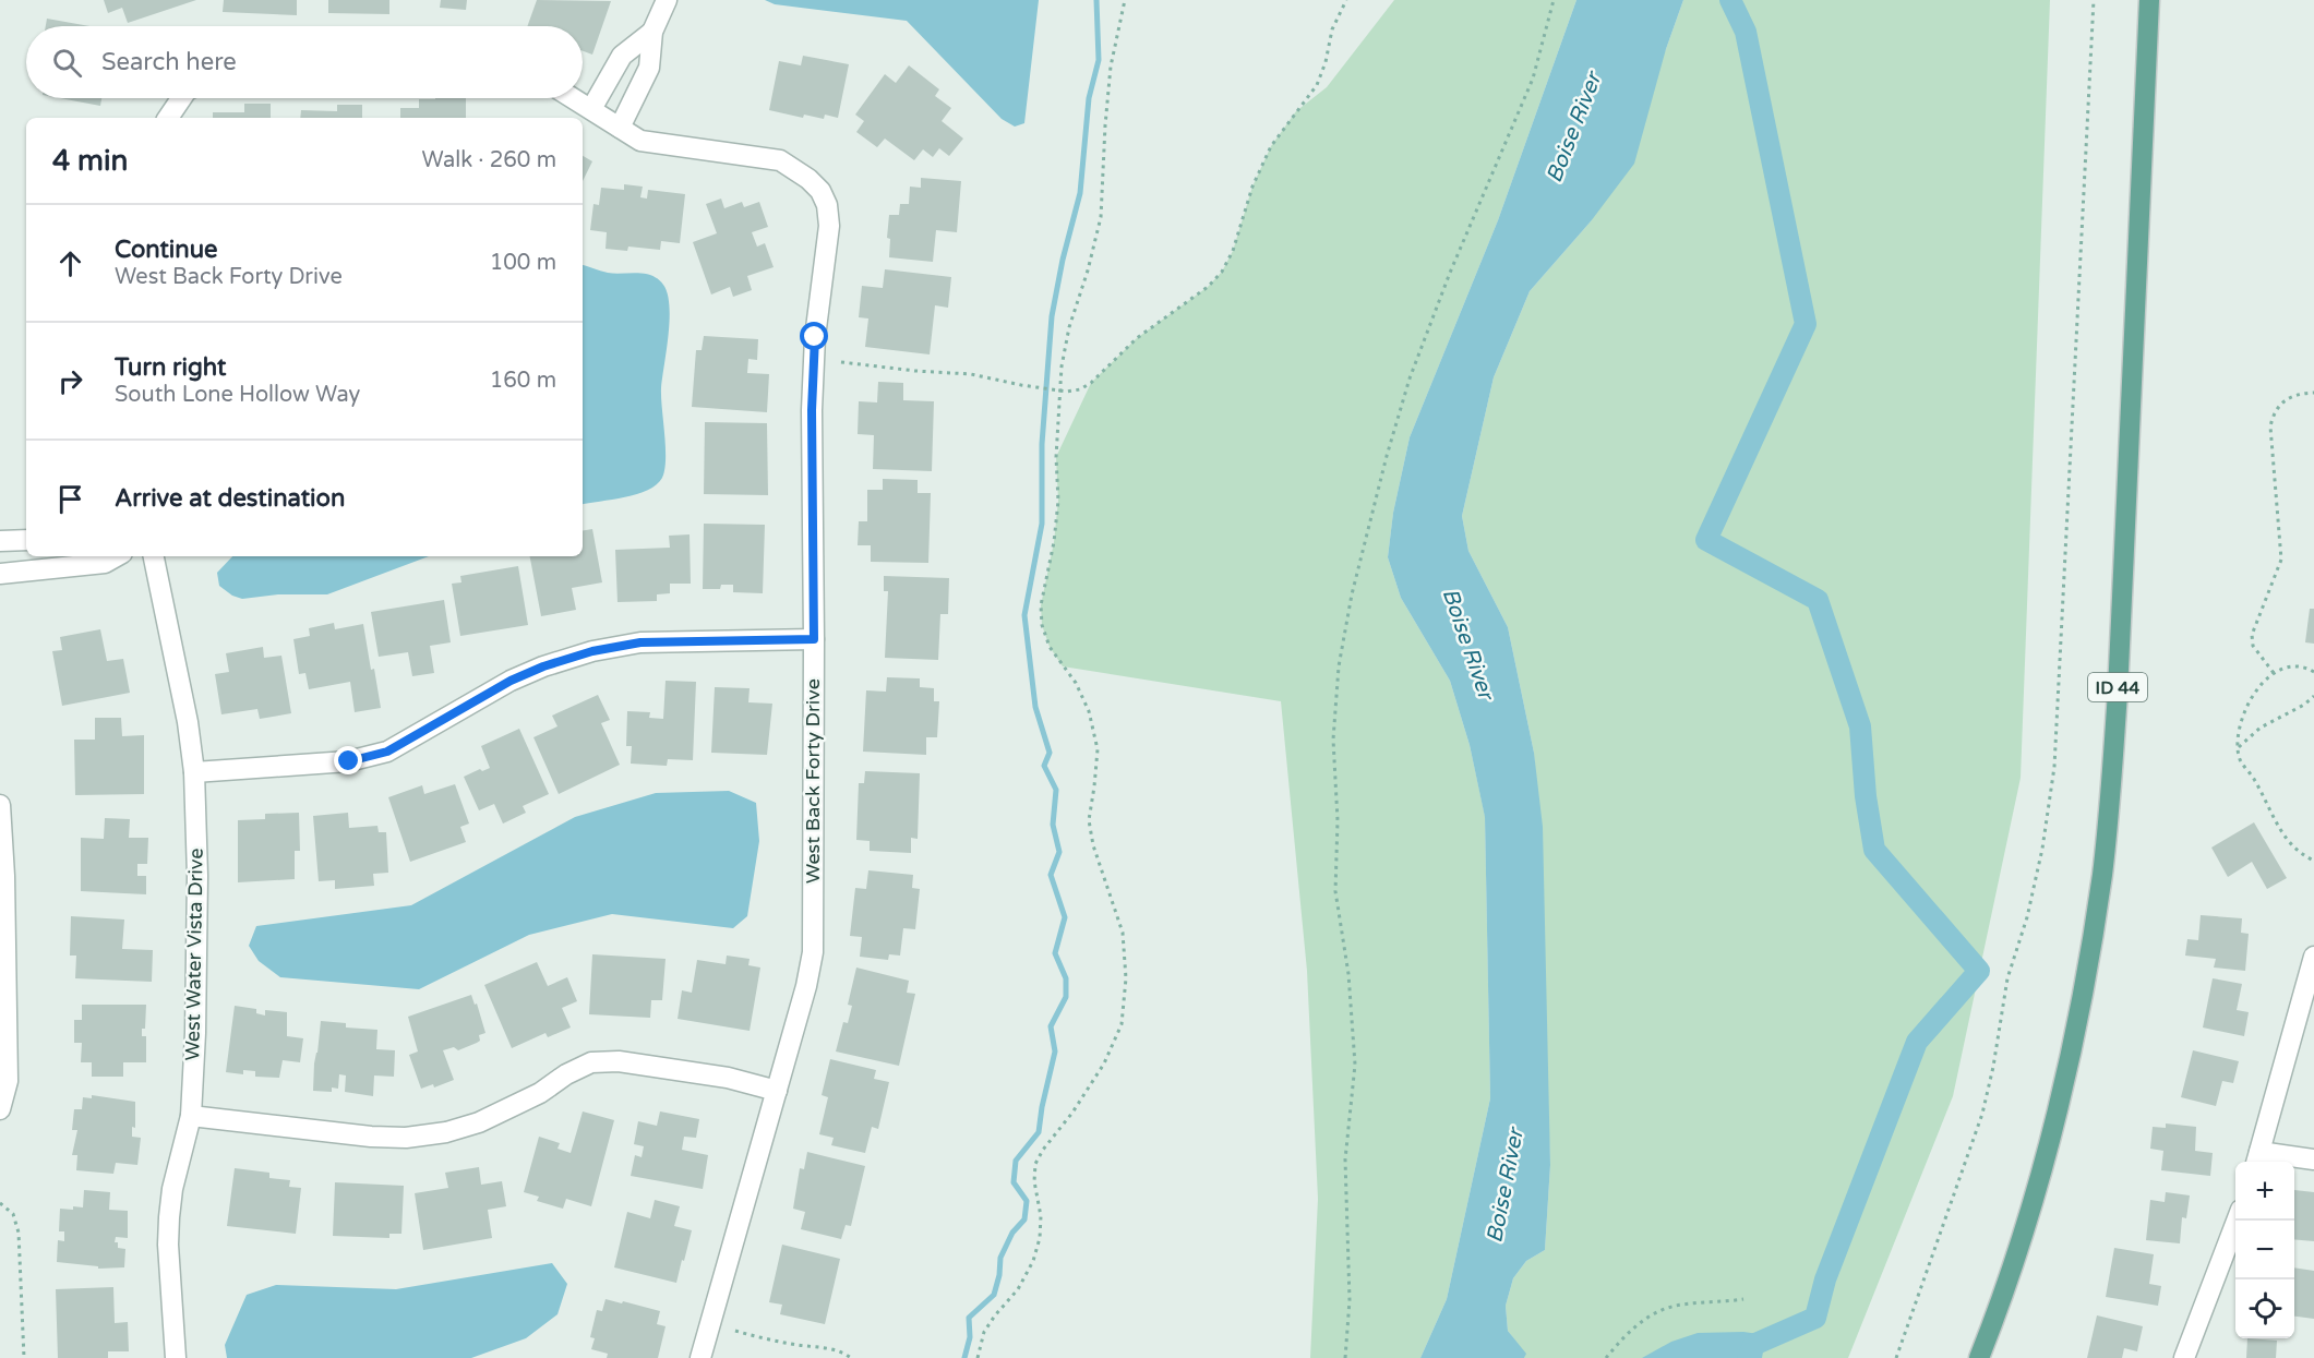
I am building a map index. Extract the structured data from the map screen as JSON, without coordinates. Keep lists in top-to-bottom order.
{
  "streets": {
    "main road": ["ID 44"],
    "street": ["West Back Forty Drive", "West Water Vista Drive"]
  },
  "water": ["Boise River"],
  "page": {
    "search": "Search here",
    "heading": ["4 min", "Walk · 260 m"],
    "list": [
      ["Continue", "West Back Forty Drive", "100 m"],
      ["Turn right", "South Lone Hollow Way", "160 m"],
      "Arrive at destination"
    ],
    "map_buttons": ["+", "−"]
  }
}
